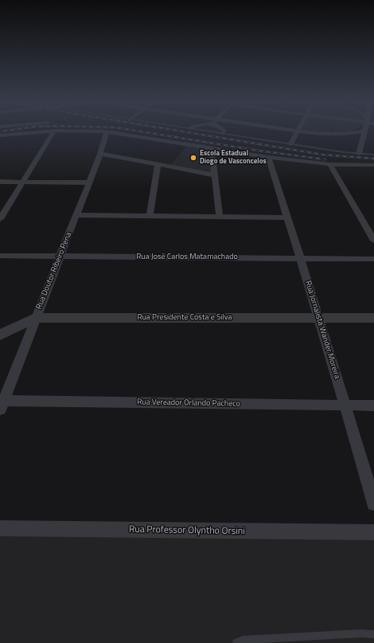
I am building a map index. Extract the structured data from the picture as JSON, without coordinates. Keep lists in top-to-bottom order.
{
  "streets": {
    "street": [
      "Rua José Carlos Matamachado",
      "Rua Doutor Ribeiro Pena",
      "Rua Presidente Costa e Silva",
      "Rua Jornalista Wander Moreira",
      "Rua Vereador Orlando Pacheco",
      "Rua Professor Olyntho Orsini"
    ]
  },
  "crossings": [
    ["Rua José Carlos Matamachado", "Rua Doutor Ribeiro Pena"],
    ["Rua José Carlos Matamachado", "Rua Jornalista Wander Moreira"],
    ["Rua Doutor Ribeiro Pena", "Rua Presidente Costa e Silva"],
    ["Rua Doutor Ribeiro Pena", "Rua Vereador Orlando Pacheco"],
    ["Rua Presidente Costa e Silva", "Rua Jornalista Wander Moreira"],
    ["Rua Jornalista Wander Moreira", "Rua Vereador Orlando Pacheco"]
  ],
  "places": ["Escola Estadual Diogo de Vasconcelos"]
}
